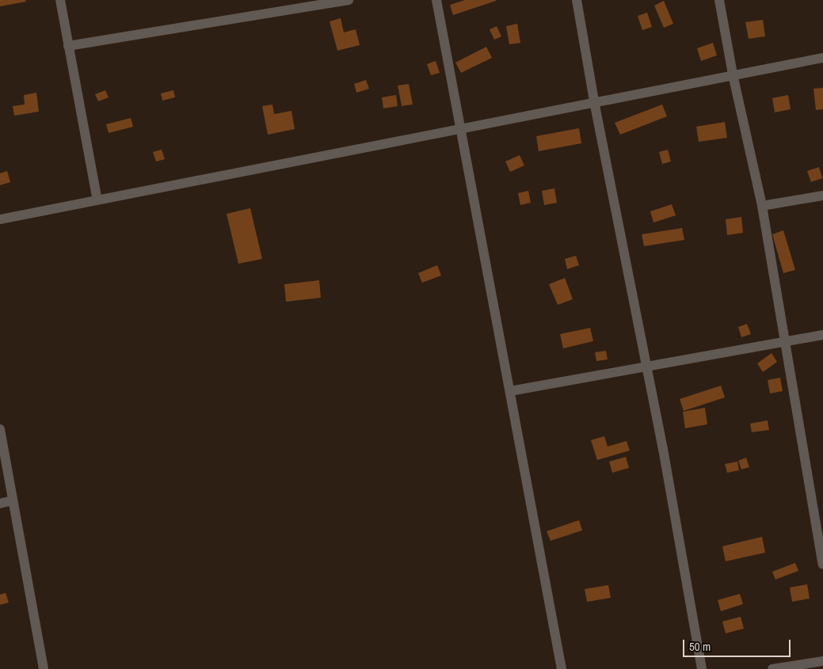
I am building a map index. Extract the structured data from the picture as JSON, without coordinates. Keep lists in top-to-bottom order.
{
  "scale_bar": "50 m"
}
